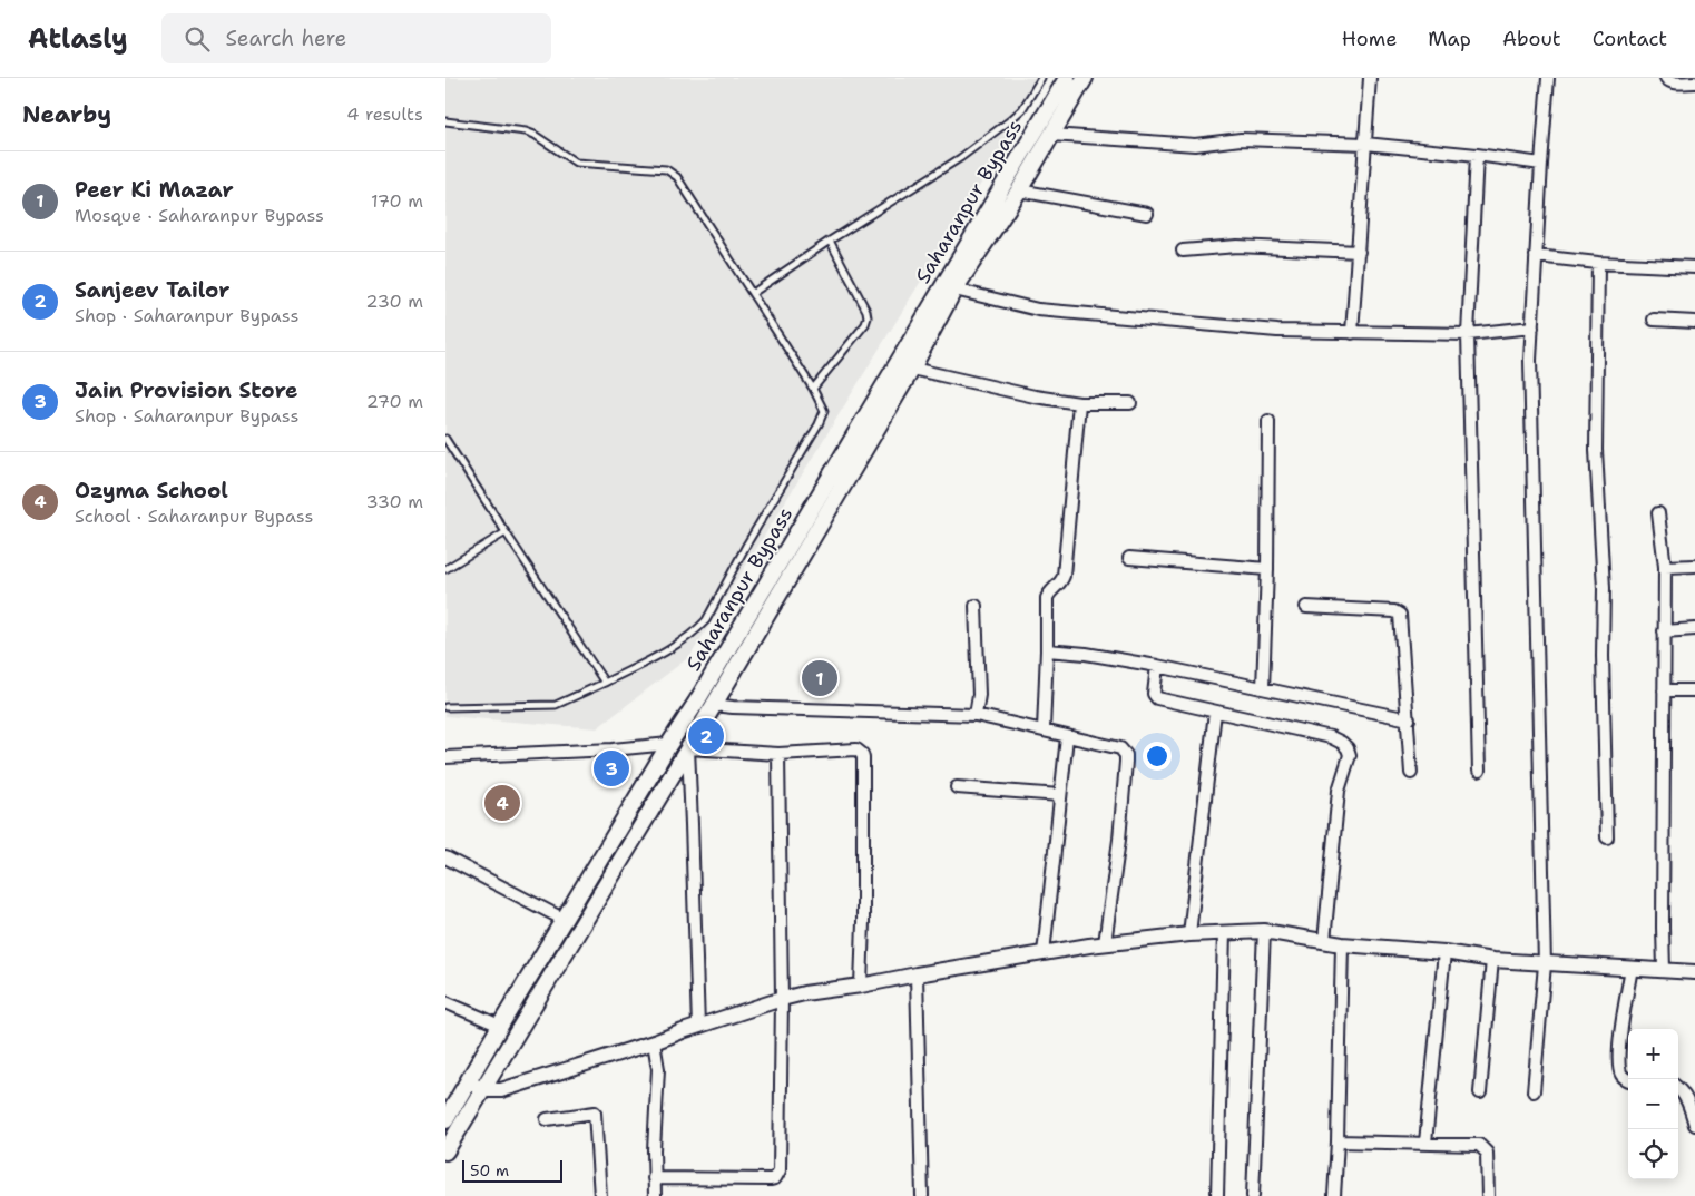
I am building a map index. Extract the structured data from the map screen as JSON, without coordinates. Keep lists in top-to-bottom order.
{
  "streets": {
    "main road": ["Saharanpur Bypass"]
  },
  "scale_bar": "50 m",
  "page": {
    "header": "Atlasly",
    "search": "Search here",
    "nav": [
      "Home",
      "Map",
      "About",
      "Contact"
    ],
    "heading": ["Nearby", "4 results"],
    "list": [
      {
        "mark": "1",
        "name": "Peer Ki Mazar",
        "note": "Mosque · Saharanpur Bypass",
        "value": "170 m"
      },
      {
        "mark": "2",
        "name": "Sanjeev Tailor",
        "note": "Shop · Saharanpur Bypass",
        "value": "230 m"
      },
      {
        "mark": "3",
        "name": "Jain Provision Store",
        "note": "Shop · Saharanpur Bypass",
        "value": "270 m"
      },
      {
        "mark": "4",
        "name": "Ozyma School",
        "note": "School · Saharanpur Bypass",
        "value": "330 m"
      }
    ],
    "pins": [
      "1",
      "2",
      "3",
      "4"
    ],
    "map_buttons": ["+", "−"],
    "scale": "50 m"
  }
}
